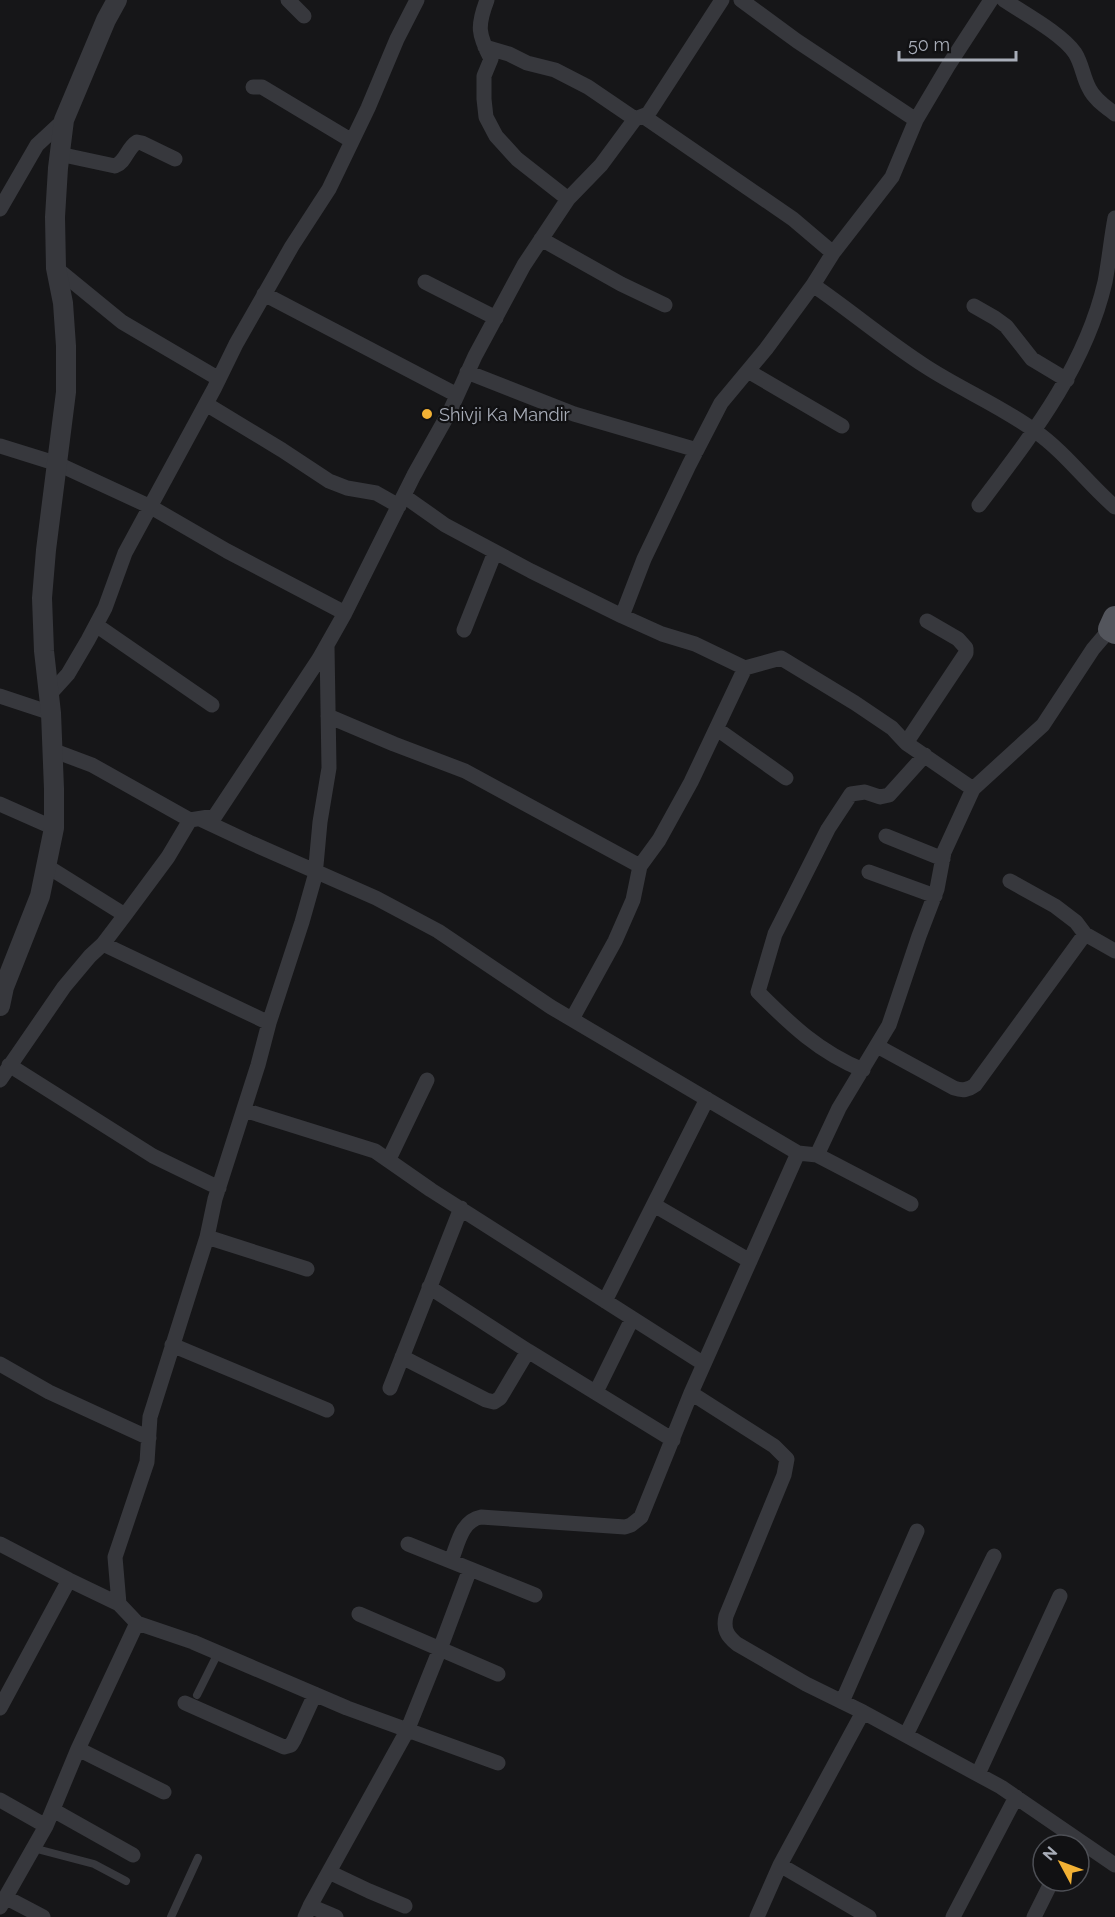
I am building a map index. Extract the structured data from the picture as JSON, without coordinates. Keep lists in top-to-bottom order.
{
  "places": ["Shivji Ka Mandir"],
  "scale_bar": "50 m",
  "north": "top left"
}
